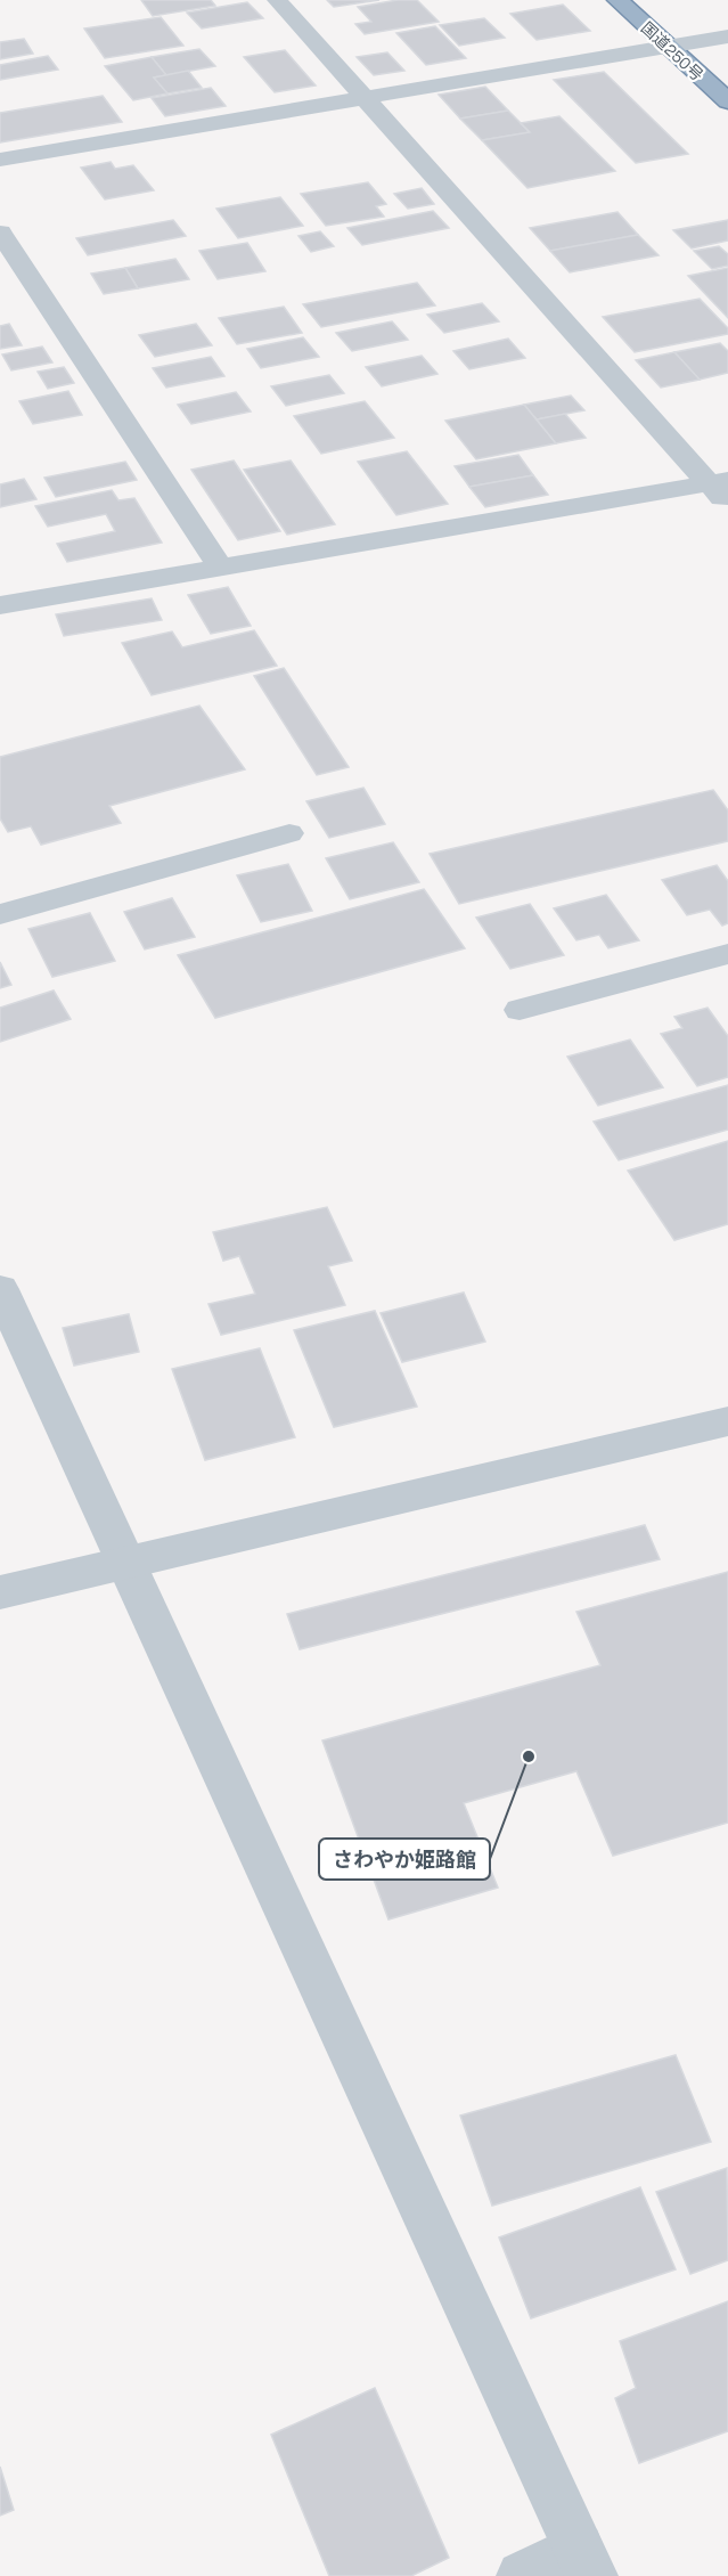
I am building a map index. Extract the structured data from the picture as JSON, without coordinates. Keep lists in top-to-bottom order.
{
  "streets": {
    "highway": ["国道250号"]
  },
  "places": ["さわやか姫路館"]
}
